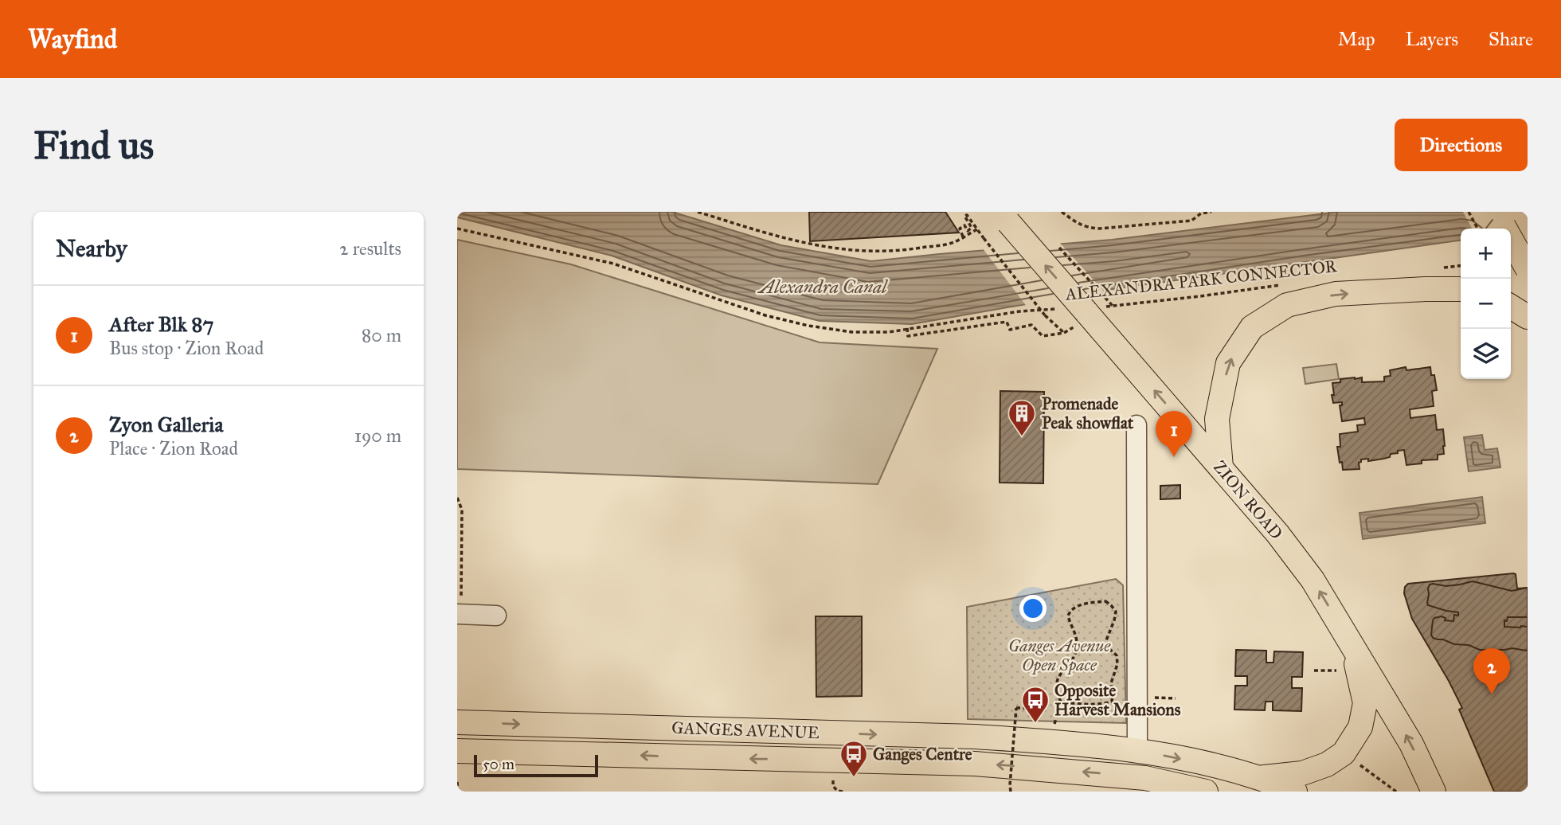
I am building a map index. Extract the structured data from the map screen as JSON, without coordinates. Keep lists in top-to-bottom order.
{
  "streets": {
    "main road": ["ZION ROAD", "GANGES AVENUE"],
    "path": ["ALEXANDRA PARK CONNECTOR"]
  },
  "crossings": [
    ["ALEXANDRA PARK CONNECTOR", "ZION ROAD"]
  ],
  "one_way": ["ZION ROAD"],
  "water": ["Alexandra Canal"],
  "parks": ["Ganges Avenue Open Space"],
  "places": {
    "building": ["Promenade Peak showflat"],
    "bus stop": ["Opposite Harvest Mansions", "Ganges Centre"]
  },
  "scale_bar": "50 m",
  "page": {
    "header": "Wayfind",
    "nav": ["Map", "Layers", "Share"],
    "buttons": "Directions",
    "title": "Find us",
    "heading": ["Nearby", "2 results"],
    "map_buttons": ["+", "−"],
    "list": [
      {
        "mark": "1",
        "name": "After Blk 87",
        "note": "Bus stop · Zion Road",
        "value": "80 m"
      },
      {
        "mark": "2",
        "name": "Zyon Galleria",
        "note": "Place · Zion Road",
        "value": "190 m"
      }
    ],
    "pins": ["1", "2"],
    "scale": "50 m"
  }
}
